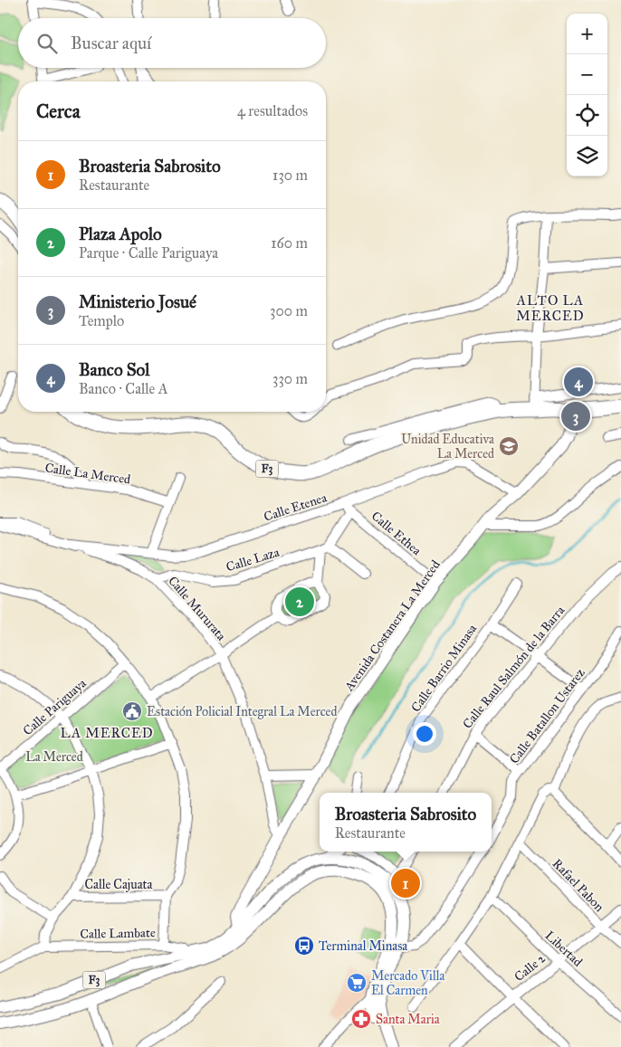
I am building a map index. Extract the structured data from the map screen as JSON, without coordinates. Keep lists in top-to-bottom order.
{
  "streets": {
    "highway": ["F3"],
    "main road": ["Avenida Costanera La Merced"],
    "street": [
      "Calle La Merced",
      "Calle Etenea",
      "Calle Ethea",
      "Calle Laza",
      "Calle Mururata",
      "Calle Raul Salmón de la Barra",
      "Calle Barrio Minasa",
      "Calle Pariguaya",
      "Calle Batallon Ustarez",
      "Calle Cajuata",
      "Rafael Pabon",
      "Calle Lambate",
      "Libertad",
      "Calle 2"
    ]
  },
  "crossings": [
    ["F3", "Avenida Costanera La Merced"],
    ["F3", "Calle Lambate"],
    ["Calle Etenea", "Calle Ethea"],
    ["Calle Etenea", "Calle Mururata"],
    ["Calle Etenea", "Avenida Costanera La Merced"],
    ["Calle Ethea", "Avenida Costanera La Merced"],
    ["Calle Laza", "Calle Mururata"],
    ["Calle Mururata", "Avenida Costanera La Merced"],
    ["Rafael Pabon", "Calle 2"],
    ["Libertad", "Calle 2"]
  ],
  "districts": ["ALTO LA MERCED", "LA MERCED"],
  "parks": ["La Merced"],
  "places": {
    "school or university": ["Unidad Educativa La Merced"],
    "public building": ["Estación Policial Integral La Merced"],
    "bus stop": ["Terminal Minasa"],
    "supermarket": ["Mercado Villa El Carmen"],
    "pharmacy": ["Santa Maria"]
  },
  "page": {
    "map_buttons": ["+", "−"],
    "search": "Buscar aquí",
    "heading": ["Cerca", "4 resultados"],
    "list": [
      {
        "mark": "1",
        "name": "Broasteria Sabrosito",
        "note": "Restaurante",
        "value": "130 m"
      },
      {
        "mark": "2",
        "name": "Plaza Apolo",
        "note": "Parque · Calle Pariguaya",
        "value": "160 m"
      },
      {
        "mark": "3",
        "name": "Ministerio Josué",
        "note": "Templo",
        "value": "300 m"
      },
      {
        "mark": "4",
        "name": "Banco Sol",
        "note": "Banco · Calle A",
        "value": "330 m"
      }
    ],
    "pins": [
      "4",
      "3",
      "2",
      "1"
    ],
    "popup": ["Broasteria Sabrosito", "Restaurante"]
  }
}
